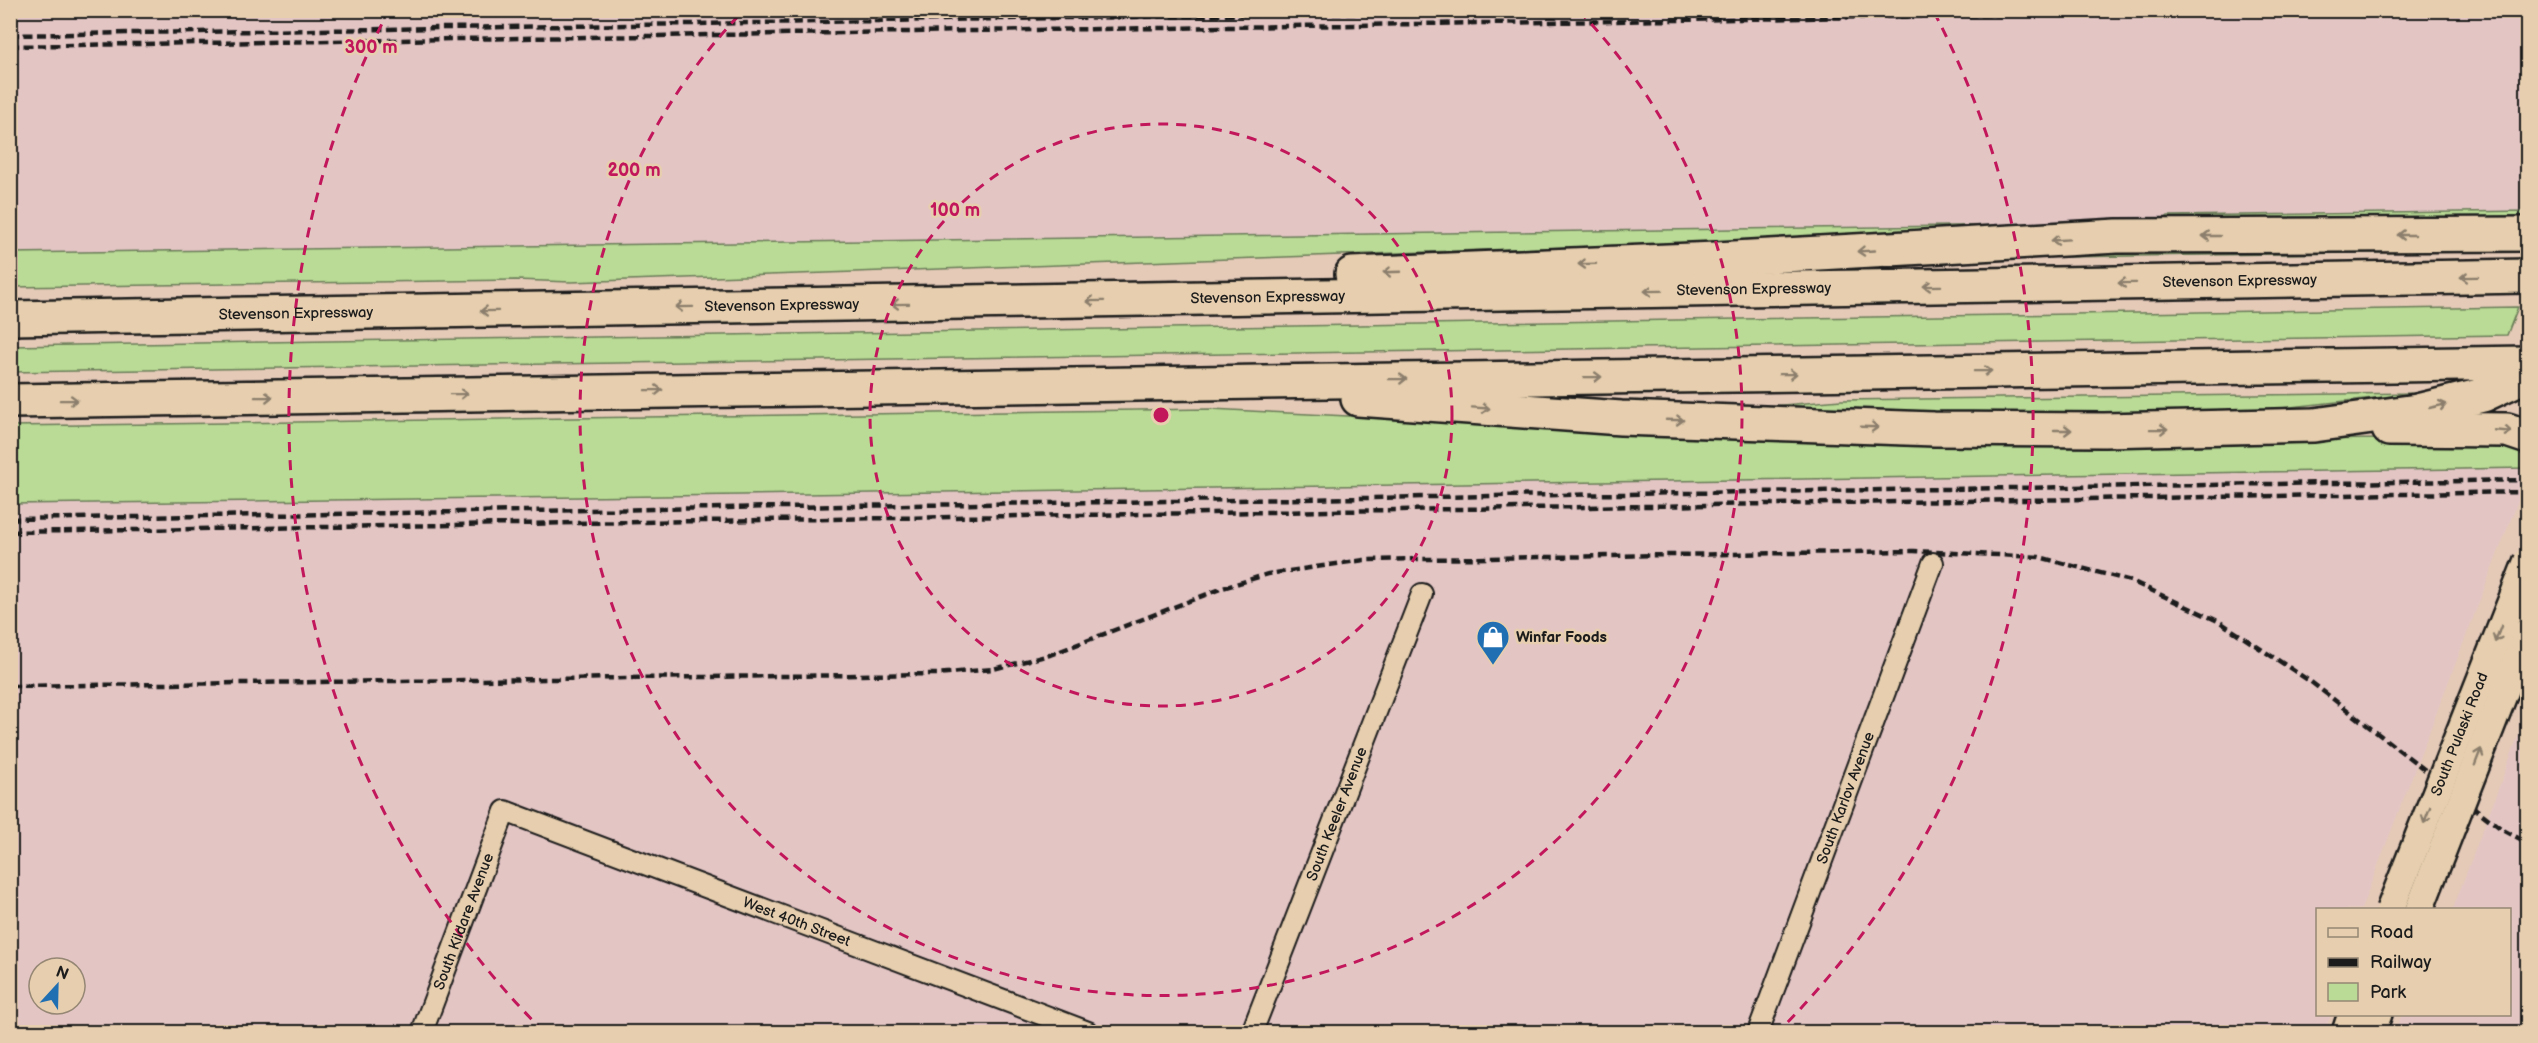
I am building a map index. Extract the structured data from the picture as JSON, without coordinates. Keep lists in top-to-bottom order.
{
  "streets": {
    "highway": ["Stevenson Expressway"],
    "main road": ["South Pulaski Road"],
    "street": [
      "South Karlov Avenue",
      "South Keeler Avenue",
      "South Kildare Avenue",
      "West 40th Street"
    ]
  },
  "crossings": [
    ["South Kildare Avenue", "West 40th Street"]
  ],
  "places": {
    "shop": ["Winfar Foods"]
  },
  "legend": ["Road", "Railway", "Park"],
  "north": "top",
  "rings": ["300 m", "200 m", "100 m"]
}
